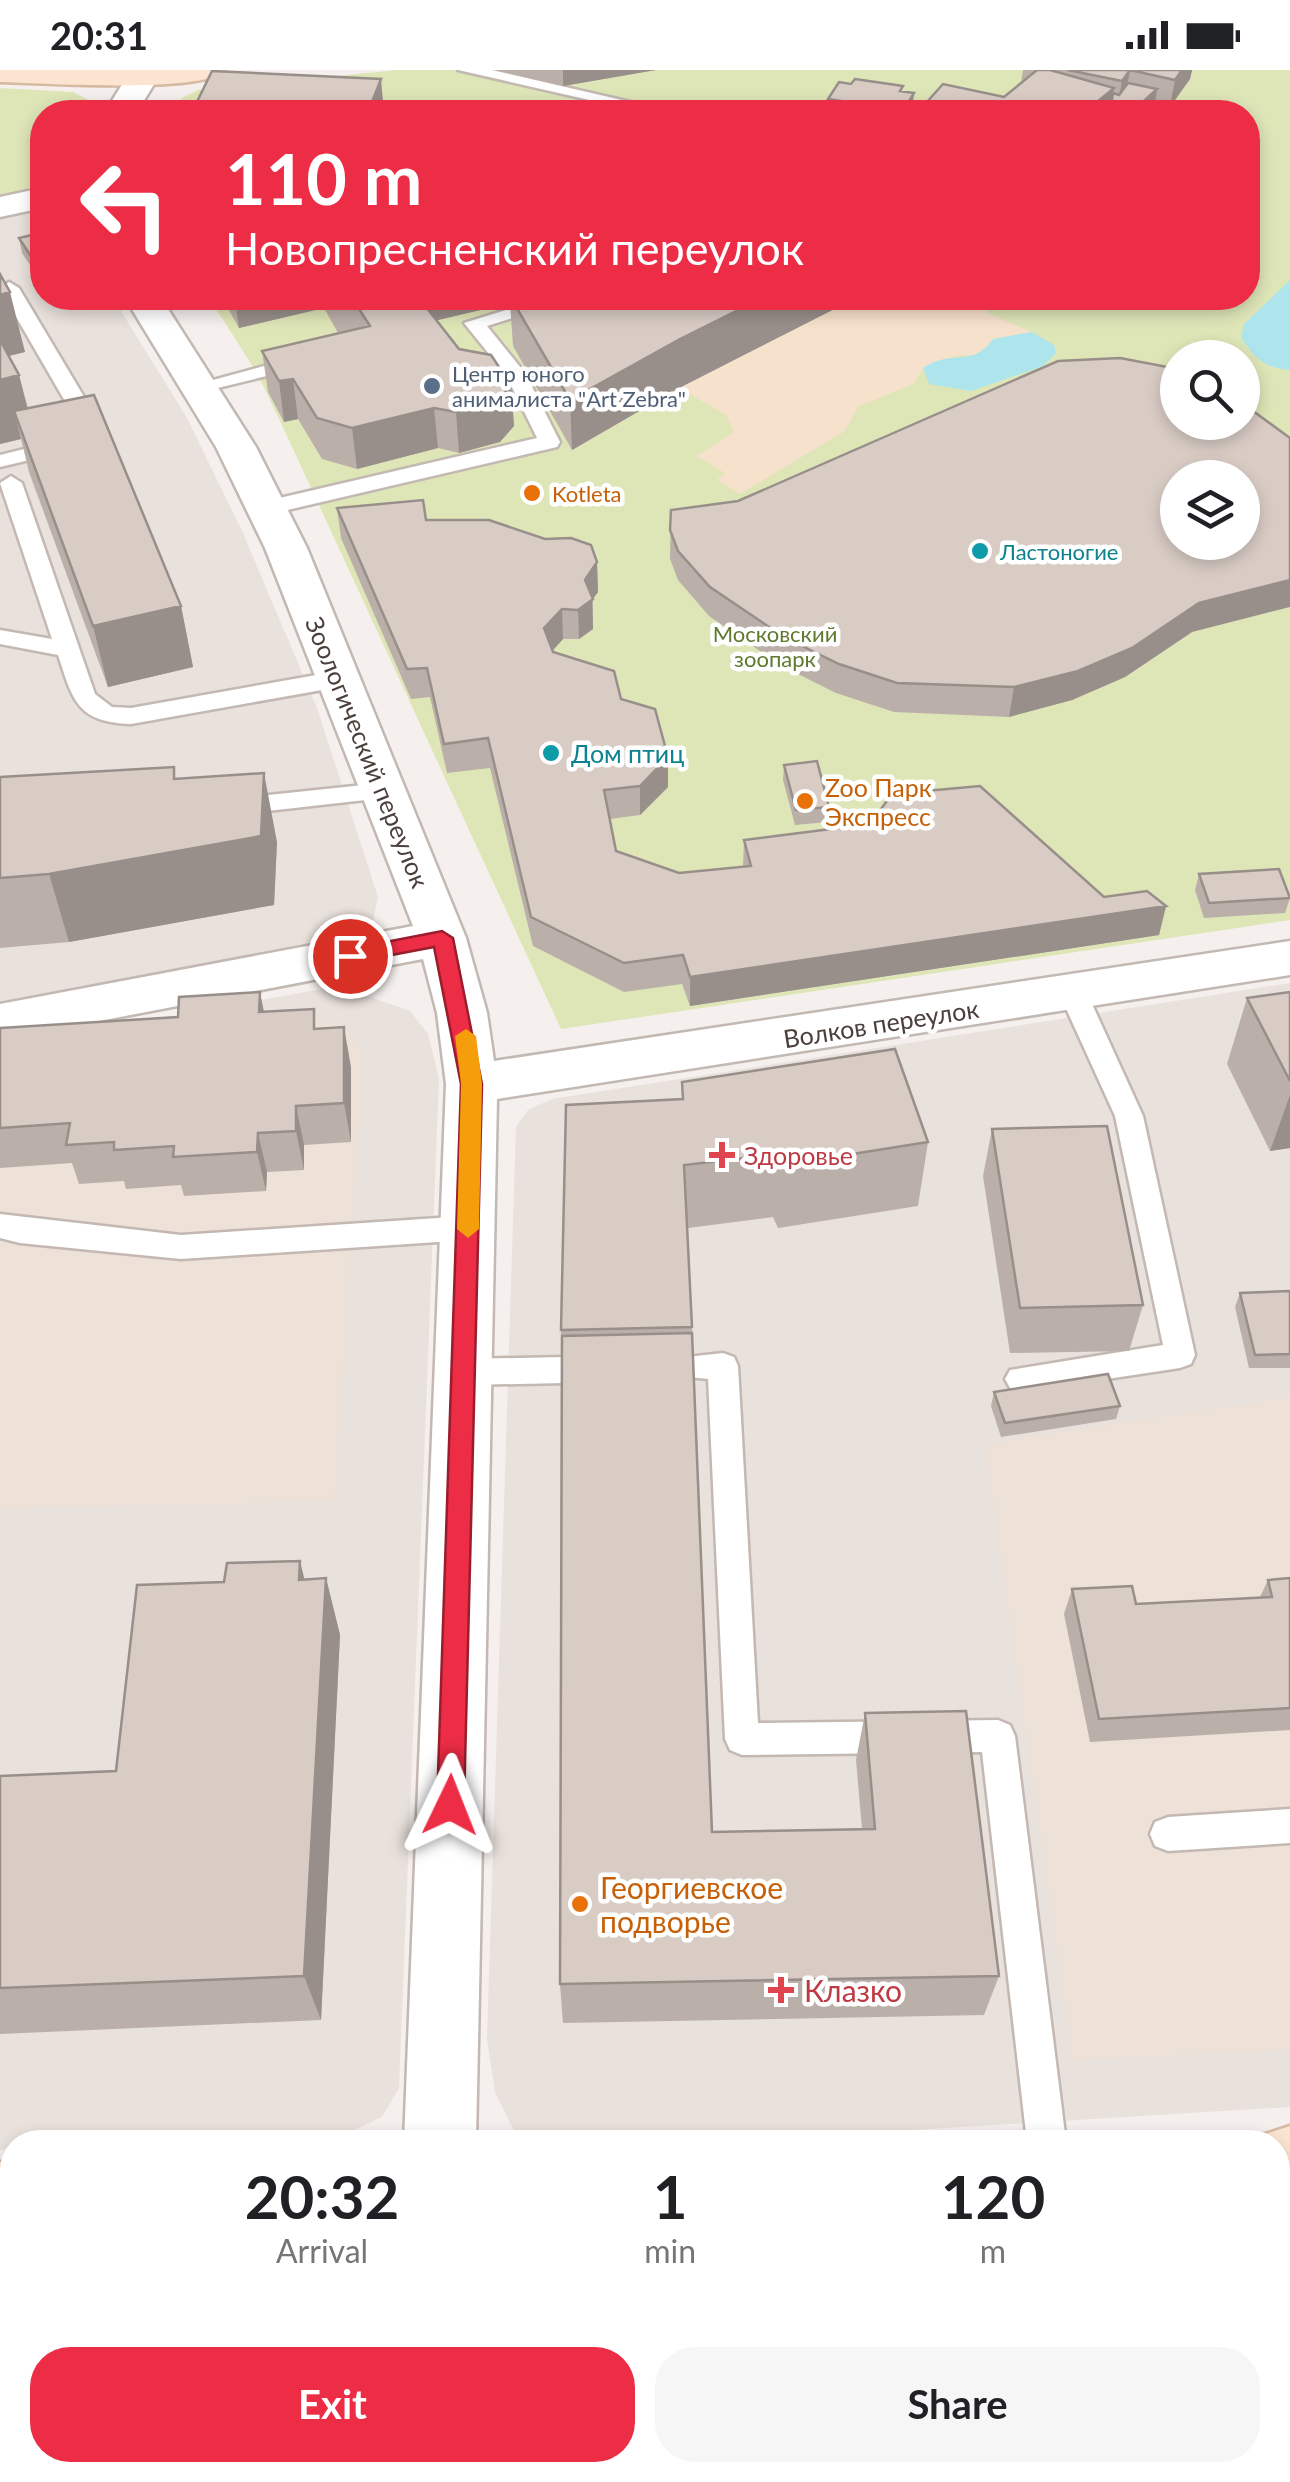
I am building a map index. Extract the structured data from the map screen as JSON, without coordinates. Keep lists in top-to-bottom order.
{
  "streets": {
    "street": ["Зоологический переулок", "Волков переулок"]
  },
  "crossings": [
    ["Зоологический переулок", "Волков переулок"]
  ],
  "parks": ["Московский зоопарк"],
  "places": {
    "other": [
      "Центр юного анималиста \"Art Zebra\"",
      "Kotleta",
      "Ластоногие",
      "Дом птиц",
      "Zoo Парк Экспресс",
      "Георгиевское подворье"
    ],
    "health": ["Здоровье", "Клазко"]
  },
  "page": {
    "status": "20:31",
    "turn": ["110 m", "Новопресненский переулок"],
    "eta": [
      "20:32",
      "Arrival",
      "1",
      "min",
      "120",
      "m"
    ],
    "buttons": ["Exit", "Share"]
  }
}
